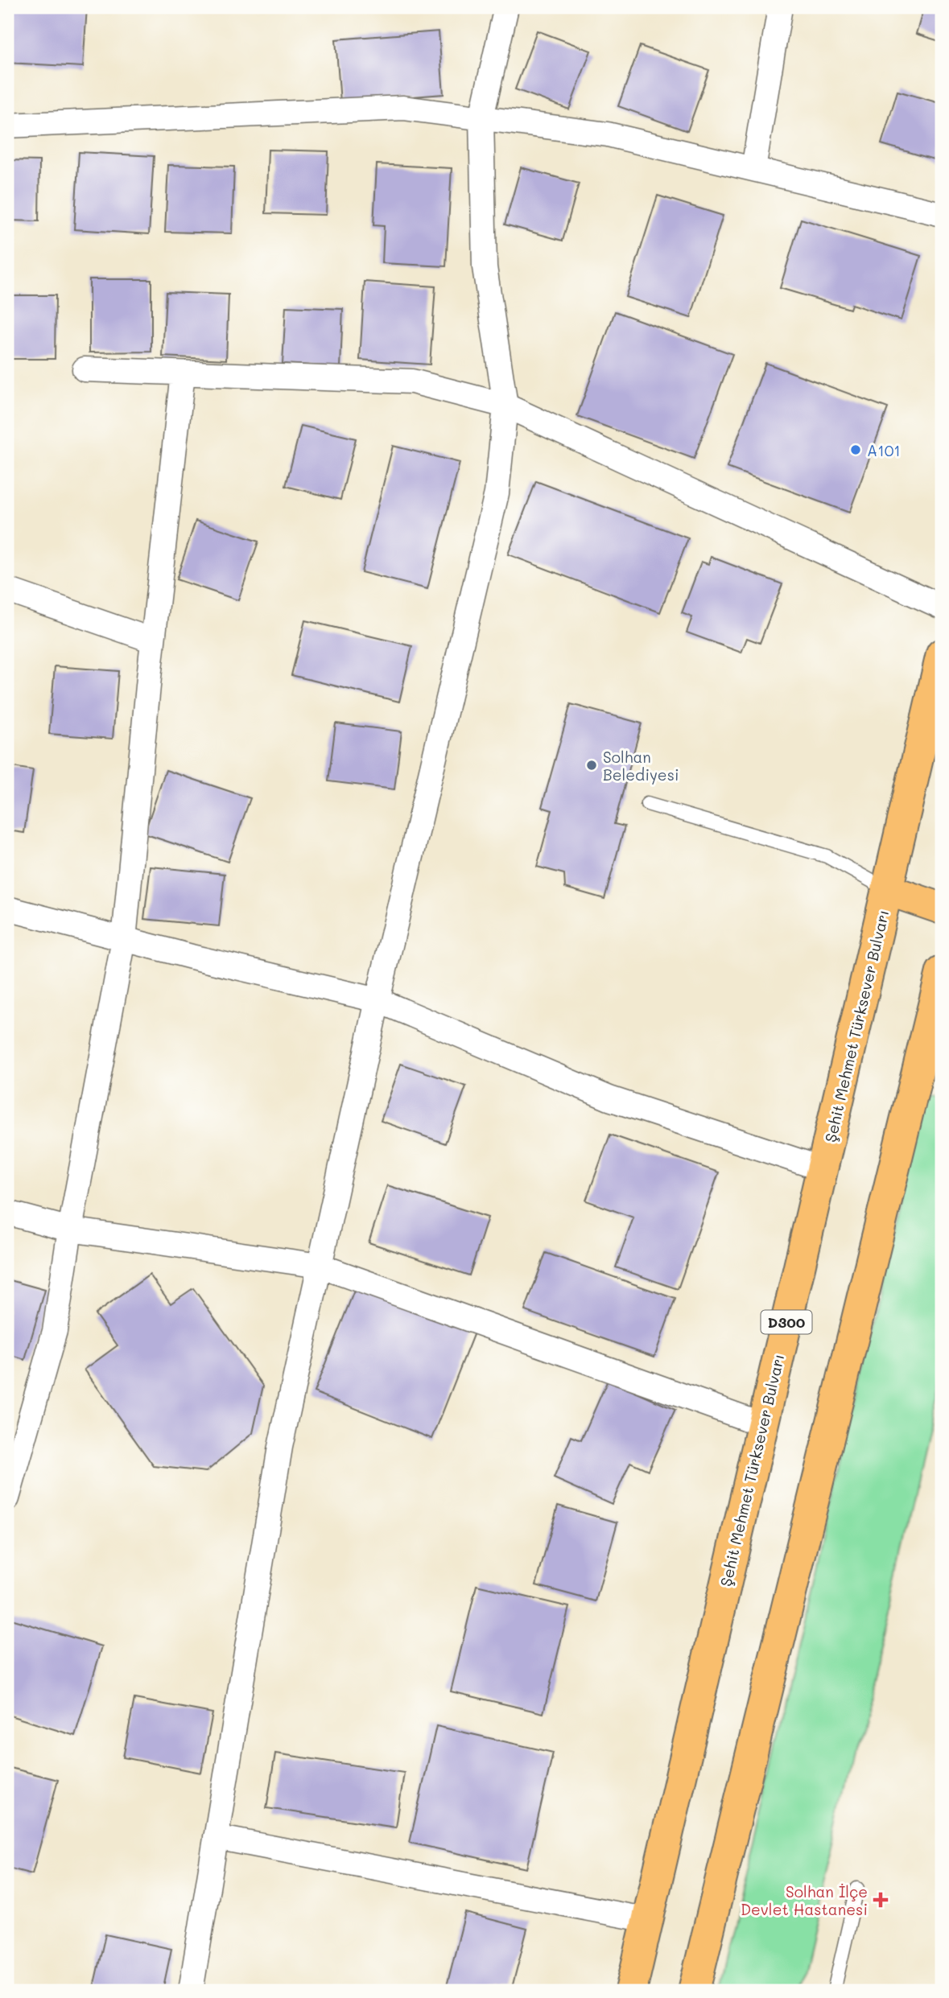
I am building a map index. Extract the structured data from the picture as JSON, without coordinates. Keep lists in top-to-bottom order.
{
  "streets": {
    "highway": ["Şehit Mehmet Türksever Bulvarı", "D300"]
  },
  "places": {
    "other": ["A101", "Solhan Belediyesi"],
    "health": ["Solhan İlçe Devlet Hastanesi"]
  }
}
